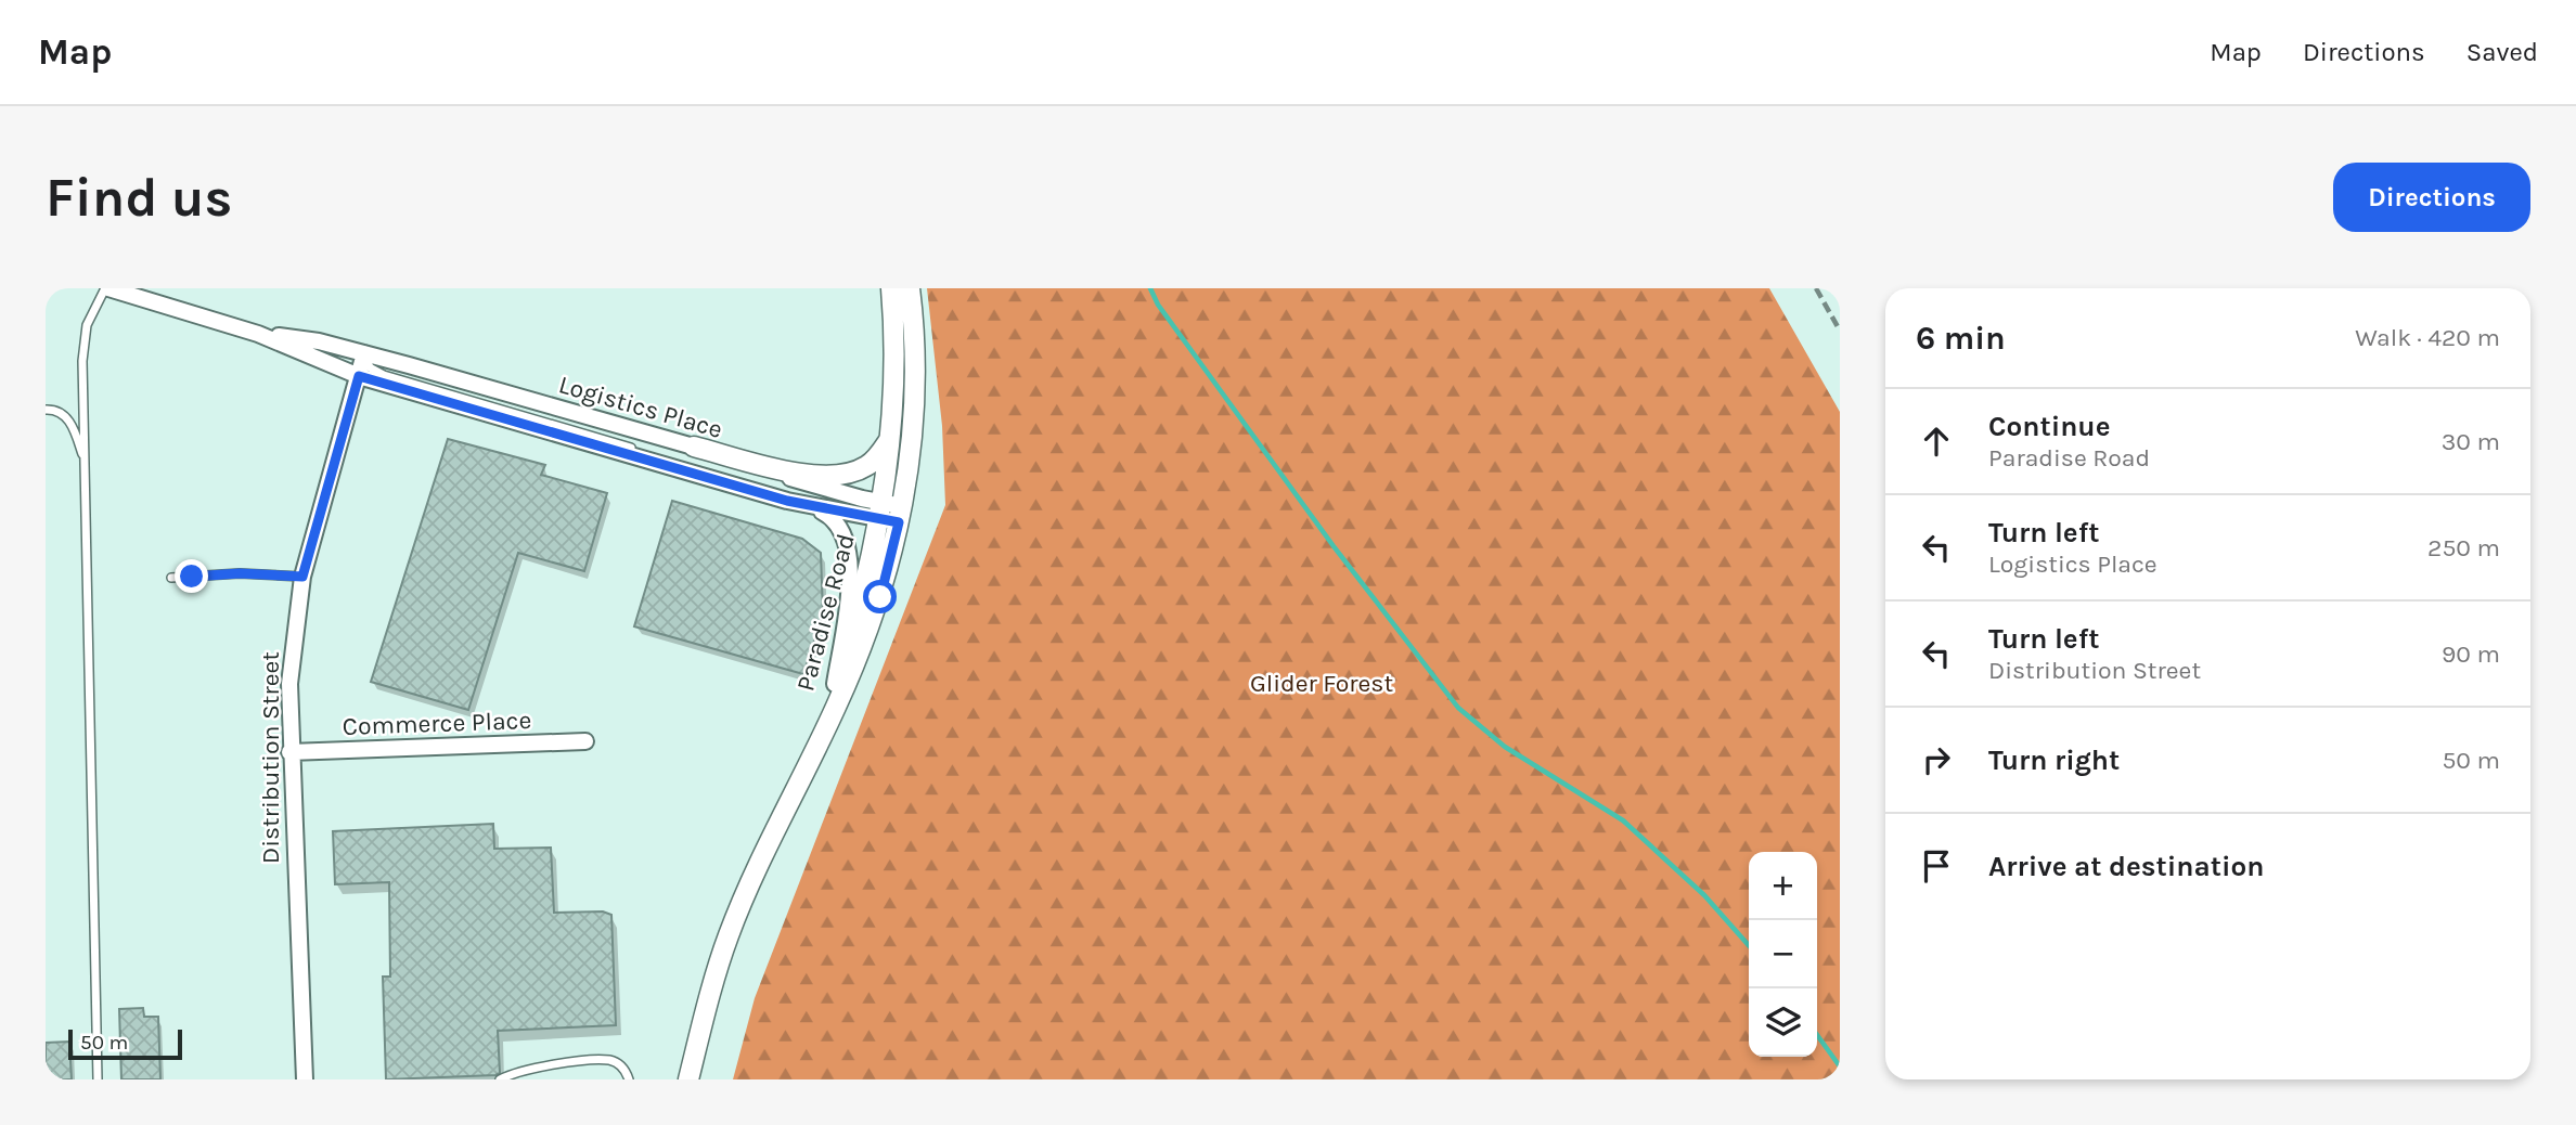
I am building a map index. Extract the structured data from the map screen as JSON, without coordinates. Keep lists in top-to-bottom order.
{
  "streets": {
    "street": [
      "Logistics Place",
      "Paradise Road",
      "Commerce Place",
      "Distribution Street"
    ]
  },
  "crossings": [
    ["Logistics Place", "Paradise Road"],
    ["Logistics Place", "Distribution Street"],
    ["Commerce Place", "Distribution Street"]
  ],
  "parks": ["Glider Forest"],
  "scale_bar": "50 m",
  "page": {
    "header": "Map",
    "nav": ["Map", "Directions", "Saved"],
    "buttons": "Directions",
    "title": "Find us",
    "heading": ["6 min", "Walk · 420 m"],
    "list": [
      ["Continue", "Paradise Road", "30 m"],
      ["Turn left", "Logistics Place", "250 m"],
      ["Turn left", "Distribution Street", "90 m"],
      ["Turn right", "50 m"],
      "Arrive at destination"
    ],
    "map_buttons": ["+", "−"],
    "scale": "50 m"
  }
}
